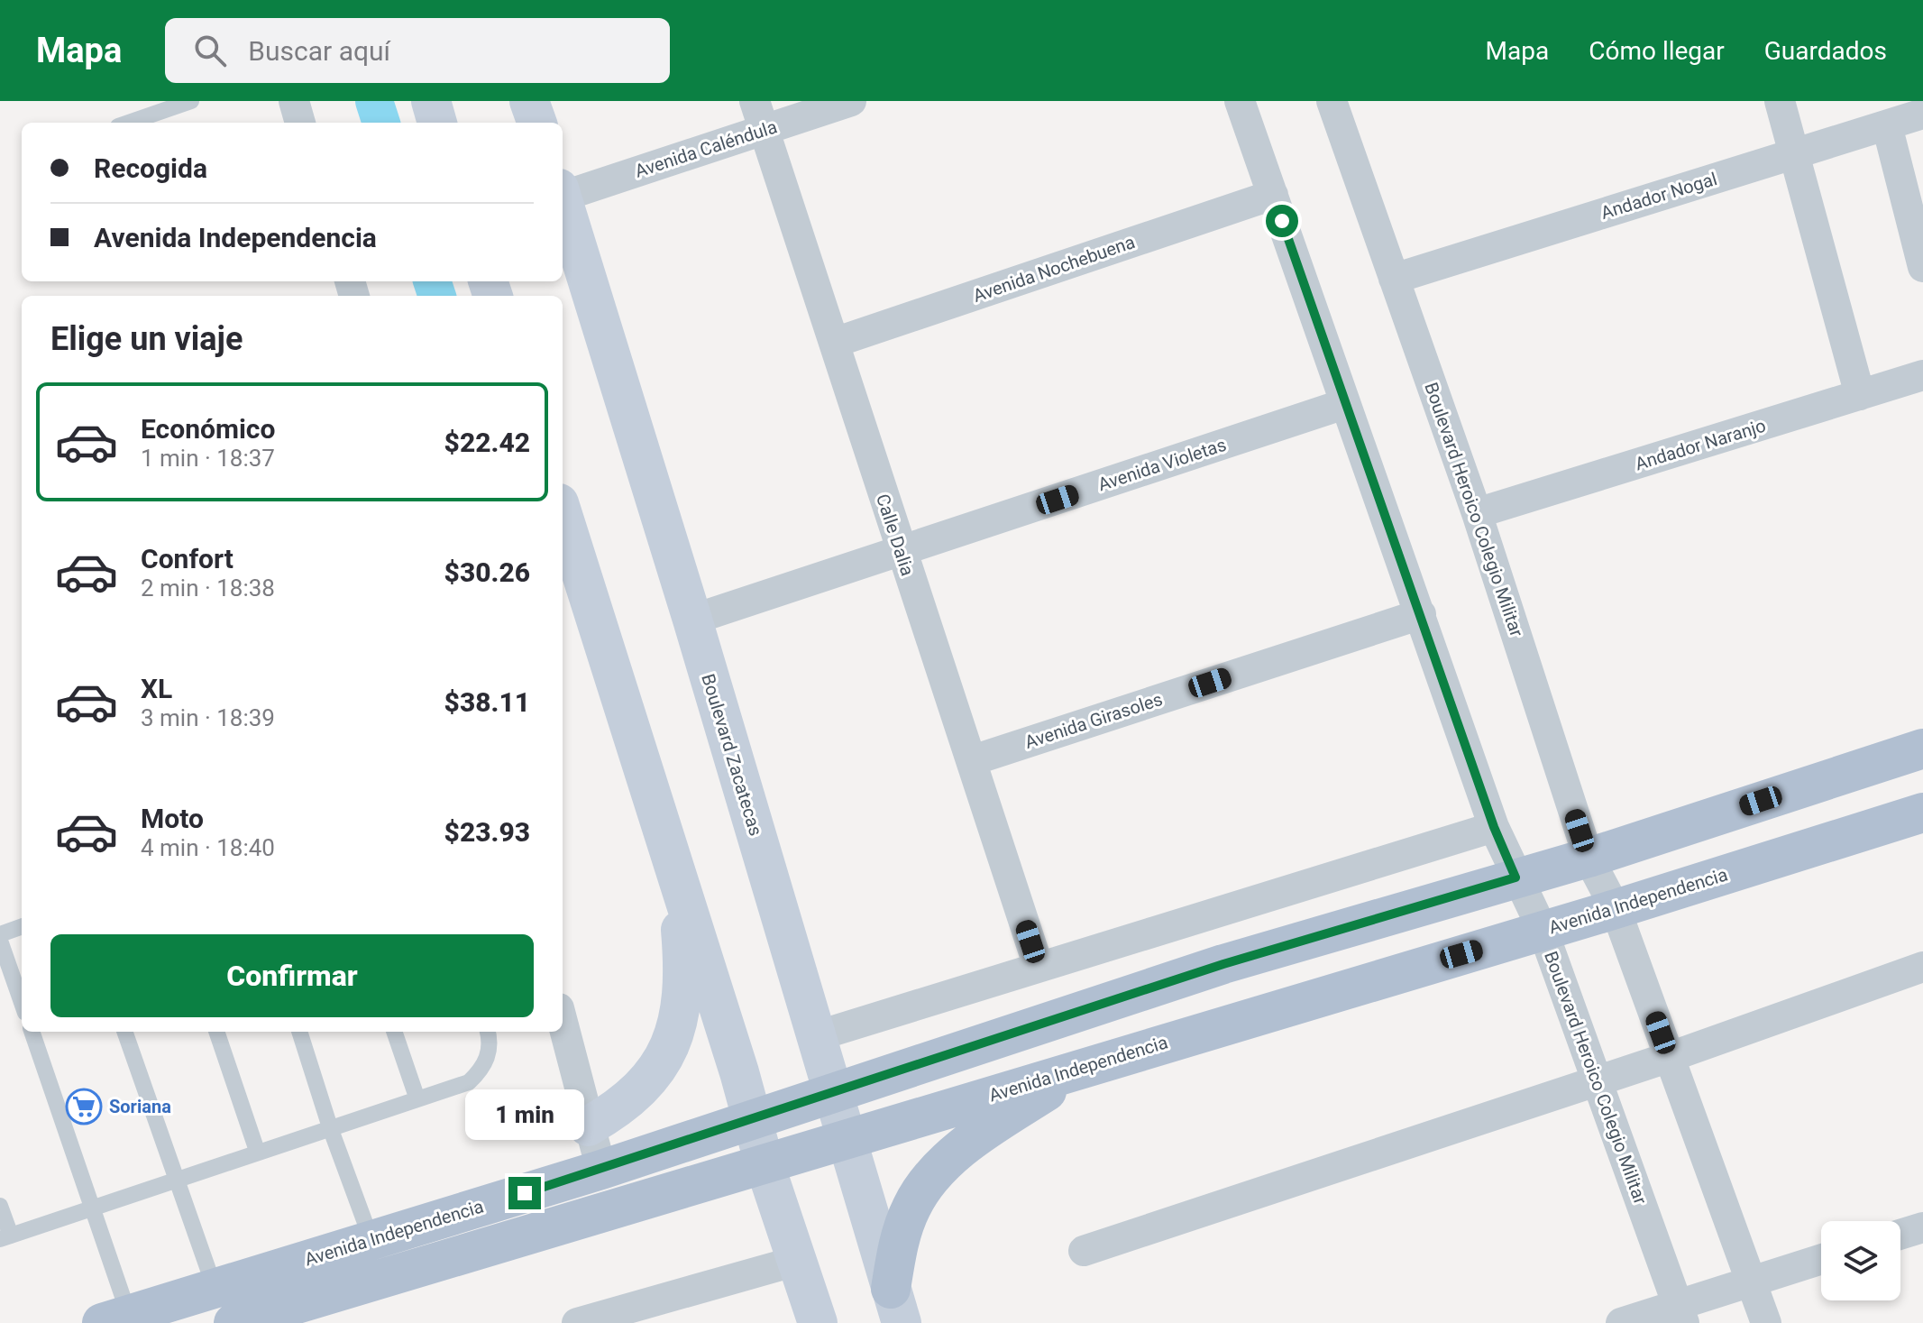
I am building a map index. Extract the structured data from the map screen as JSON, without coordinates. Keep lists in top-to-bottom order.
{
  "streets": {
    "main road": ["Boulevard Zacatecas", "Avenida Independencia"],
    "street": [
      "Avenida Caléndula",
      "Andador Nogal",
      "Avenida Nochebuena",
      "Andador Naranjo",
      "Avenida Violetas",
      "Boulevard Heroico Colegio Militar",
      "Calle Dalia",
      "Avenida Girasoles"
    ]
  },
  "crossings": [
    ["Avenida Caléndula", "Calle Dalia"],
    ["Andador Nogal", "Boulevard Heroico Colegio Militar"],
    ["Avenida Nochebuena", "Boulevard Heroico Colegio Militar"],
    ["Avenida Nochebuena", "Calle Dalia"],
    ["Andador Naranjo", "Boulevard Heroico Colegio Militar"],
    ["Avenida Violetas", "Boulevard Heroico Colegio Militar"],
    ["Avenida Violetas", "Calle Dalia"],
    ["Avenida Violetas", "Boulevard Zacatecas"],
    ["Boulevard Heroico Colegio Militar", "Avenida Girasoles"],
    ["Boulevard Heroico Colegio Militar", "Avenida Independencia"],
    ["Calle Dalia", "Avenida Girasoles"],
    ["Boulevard Zacatecas", "Avenida Independencia"]
  ],
  "places": {
    "supermarket": ["Soriana"]
  },
  "page": {
    "header": "Mapa",
    "search": "Buscar aquí",
    "nav": ["Mapa", "Cómo llegar", "Guardados"],
    "banner": ["Recogida", "Avenida Independencia"],
    "heading": "Elige un viaje",
    "list": [
      {
        "name": "Económico",
        "note": "1 min · 18:37",
        "value": "$22.42"
      },
      {
        "name": "Confort",
        "note": "2 min · 18:38",
        "value": "$30.26"
      },
      {
        "name": "XL",
        "note": "3 min · 18:39",
        "value": "$38.11"
      },
      {
        "name": "Moto",
        "note": "4 min · 18:40",
        "value": "$23.93"
      }
    ],
    "buttons": "Confirmar",
    "bubble": "1 min"
  }
}
